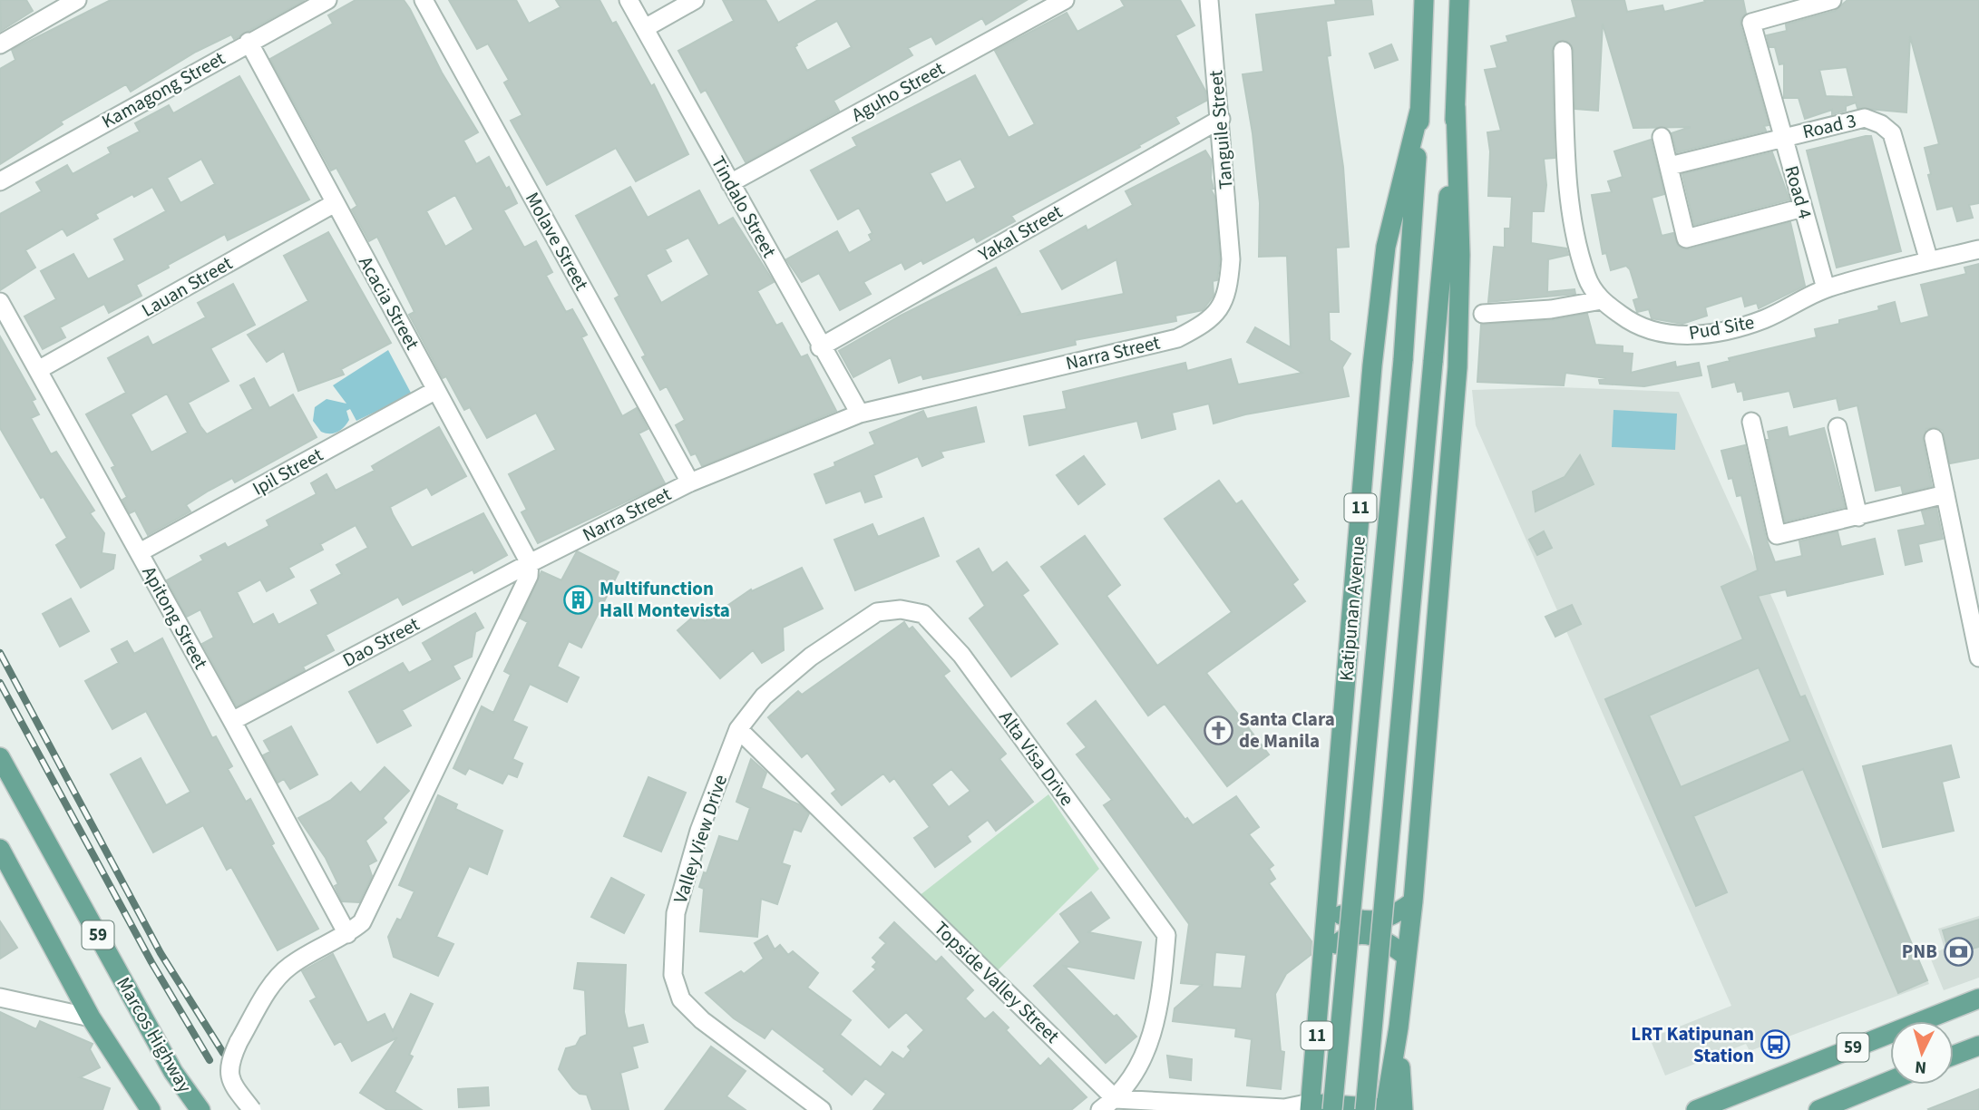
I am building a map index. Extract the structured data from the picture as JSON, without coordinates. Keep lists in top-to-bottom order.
{
  "streets": {
    "main road": [
      "11",
      "Katipunan Avenue",
      "59",
      "Marcos Highway"
    ],
    "street": [
      "Kamagong Street",
      "Aguho Street",
      "Road 3",
      "Tanguile Street",
      "Road 4",
      "Tindalo Street",
      "Yakal Street",
      "Molave Street",
      "Lauan Street",
      "Acacia Street",
      "Pud Site",
      "Narra Street",
      "Ipil Street",
      "Apitong Street",
      "Dao Street",
      "Alta Visa Drive",
      "Valley View Drive",
      "Topside Valley Street"
    ]
  },
  "crossings": [
    ["Kamagong Street", "Acacia Street"],
    ["Aguho Street", "Tindalo Street"],
    ["Road 3", "Road 4"],
    ["Road 3", "Pud Site"],
    ["Tanguile Street", "Yakal Street"],
    ["Tanguile Street", "Narra Street"],
    ["Road 4", "Pud Site"],
    ["Tindalo Street", "Yakal Street"],
    ["Tindalo Street", "Narra Street"],
    ["Molave Street", "Narra Street"],
    ["Lauan Street", "Acacia Street"],
    ["Lauan Street", "Apitong Street"],
    ["Acacia Street", "Narra Street"],
    ["Acacia Street", "Ipil Street"],
    ["Acacia Street", "Dao Street"],
    ["Narra Street", "Dao Street"],
    ["Ipil Street", "Apitong Street"],
    ["Apitong Street", "Dao Street"],
    ["Alta Visa Drive", "Valley View Drive"],
    ["Alta Visa Drive", "Topside Valley Street"],
    ["Valley View Drive", "Topside Valley Street"]
  ],
  "places": {
    "building": ["Multifunction Hall Montevista"],
    "church": ["Santa Clara de Manila"],
    "bank": ["PNB"],
    "bus stop": ["LRT Katipunan Station"]
  },
  "north": "bottom"
}
